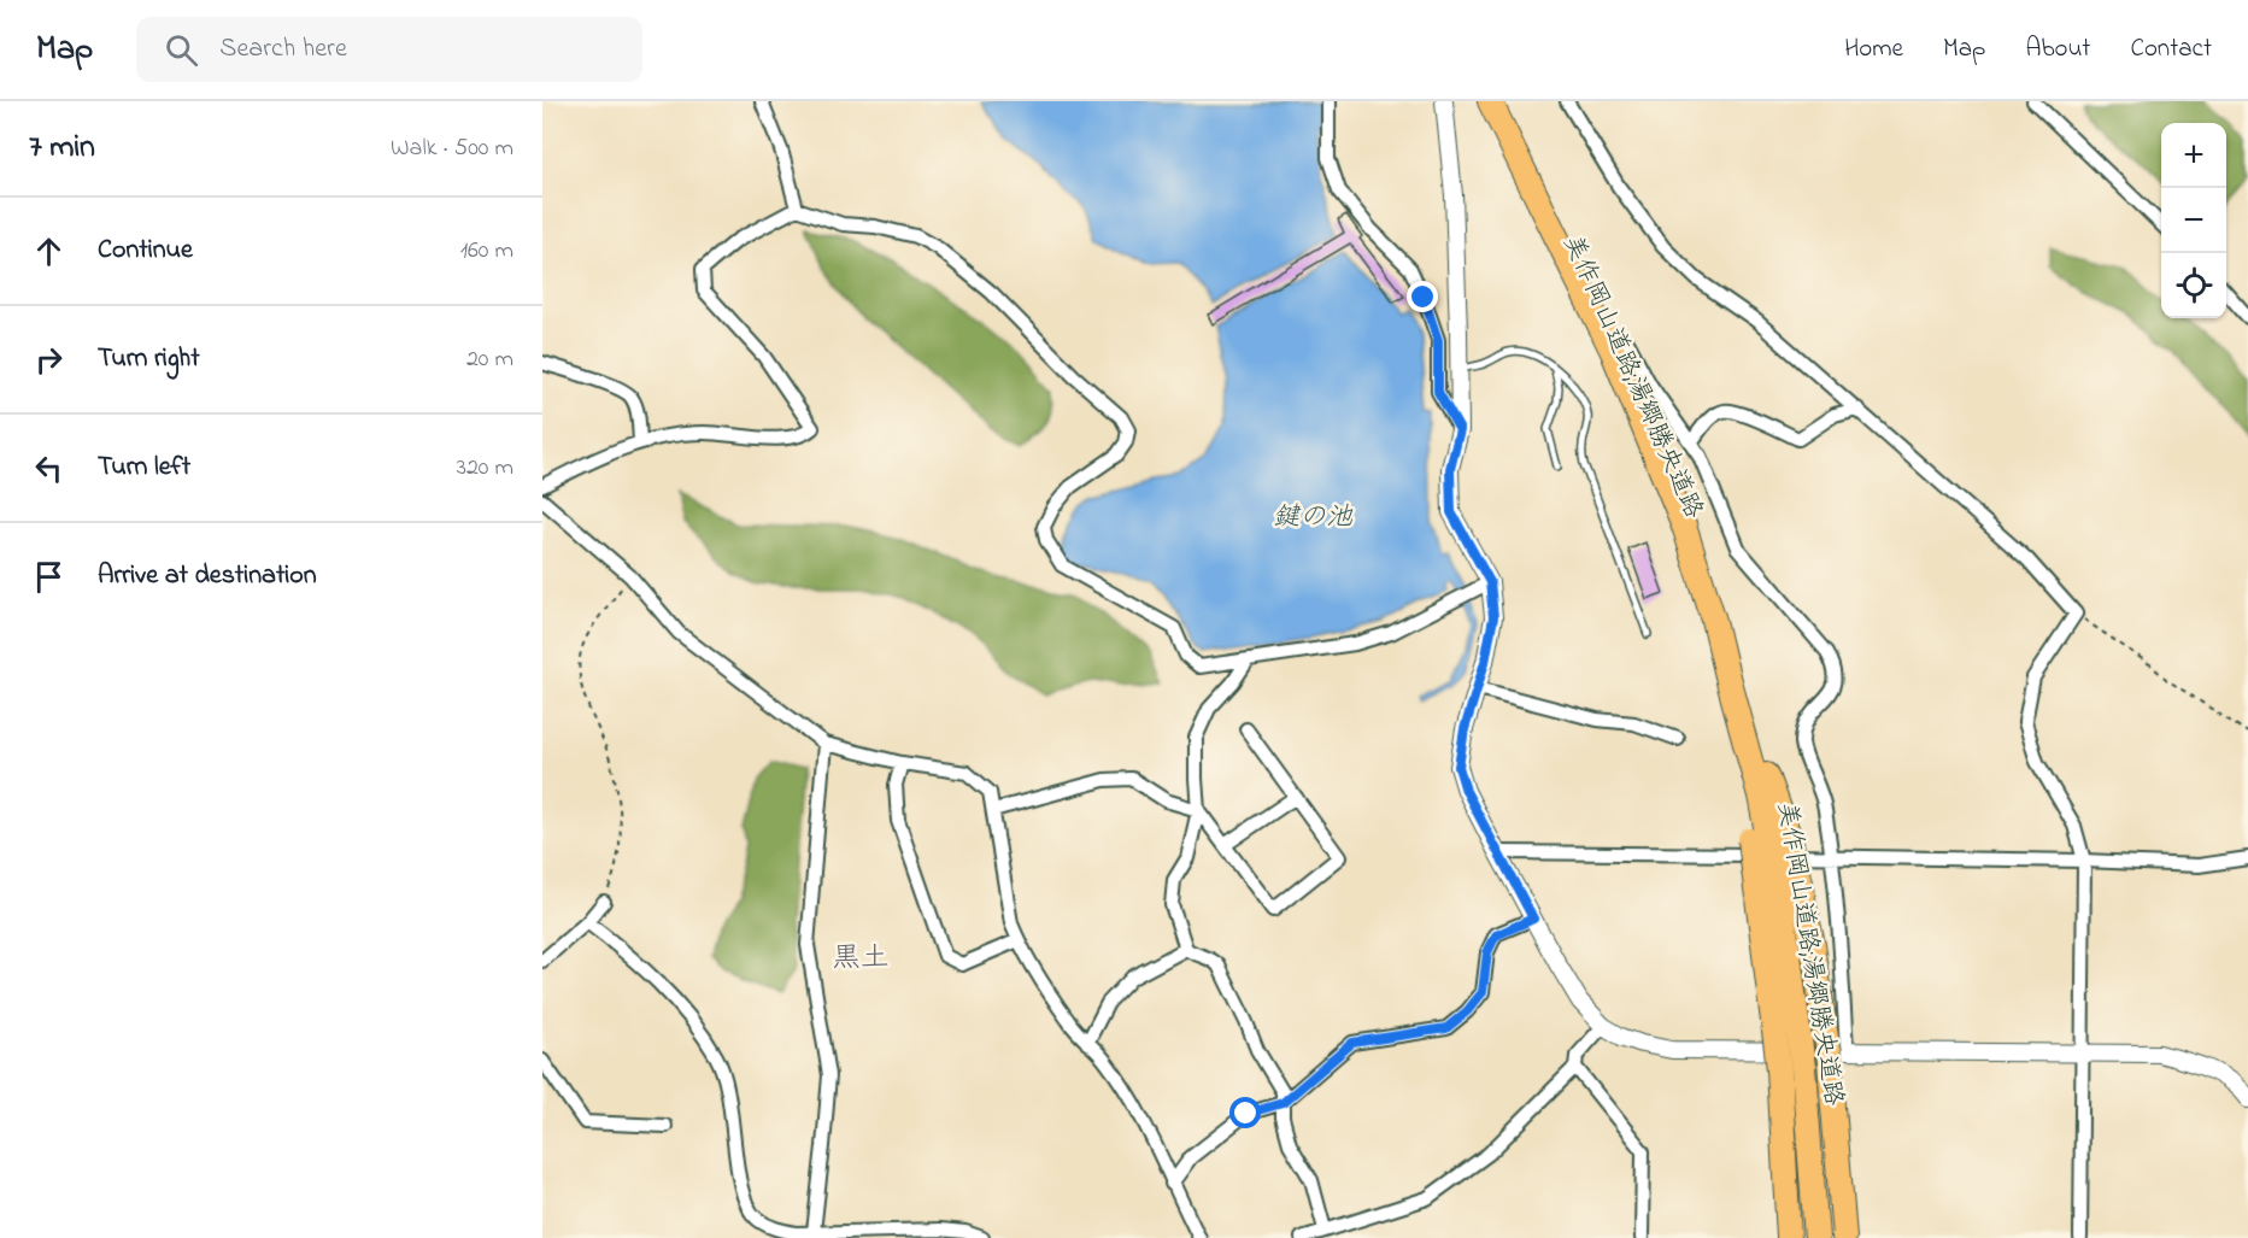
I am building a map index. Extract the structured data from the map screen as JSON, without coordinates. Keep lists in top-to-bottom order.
{
  "streets": {
    "highway": ["美作岡山道路;湯郷勝央道路"]
  },
  "districts": ["黒土"],
  "water": ["鍵の池"],
  "page": {
    "header": "Map",
    "search": "Search here",
    "nav": [
      "Home",
      "Map",
      "About",
      "Contact"
    ],
    "heading": ["7 min", "Walk · 500 m"],
    "map_buttons": ["+", "−"],
    "list": [
      ["Continue", "160 m"],
      ["Turn right", "20 m"],
      ["Turn left", "320 m"],
      "Arrive at destination"
    ]
  }
}
